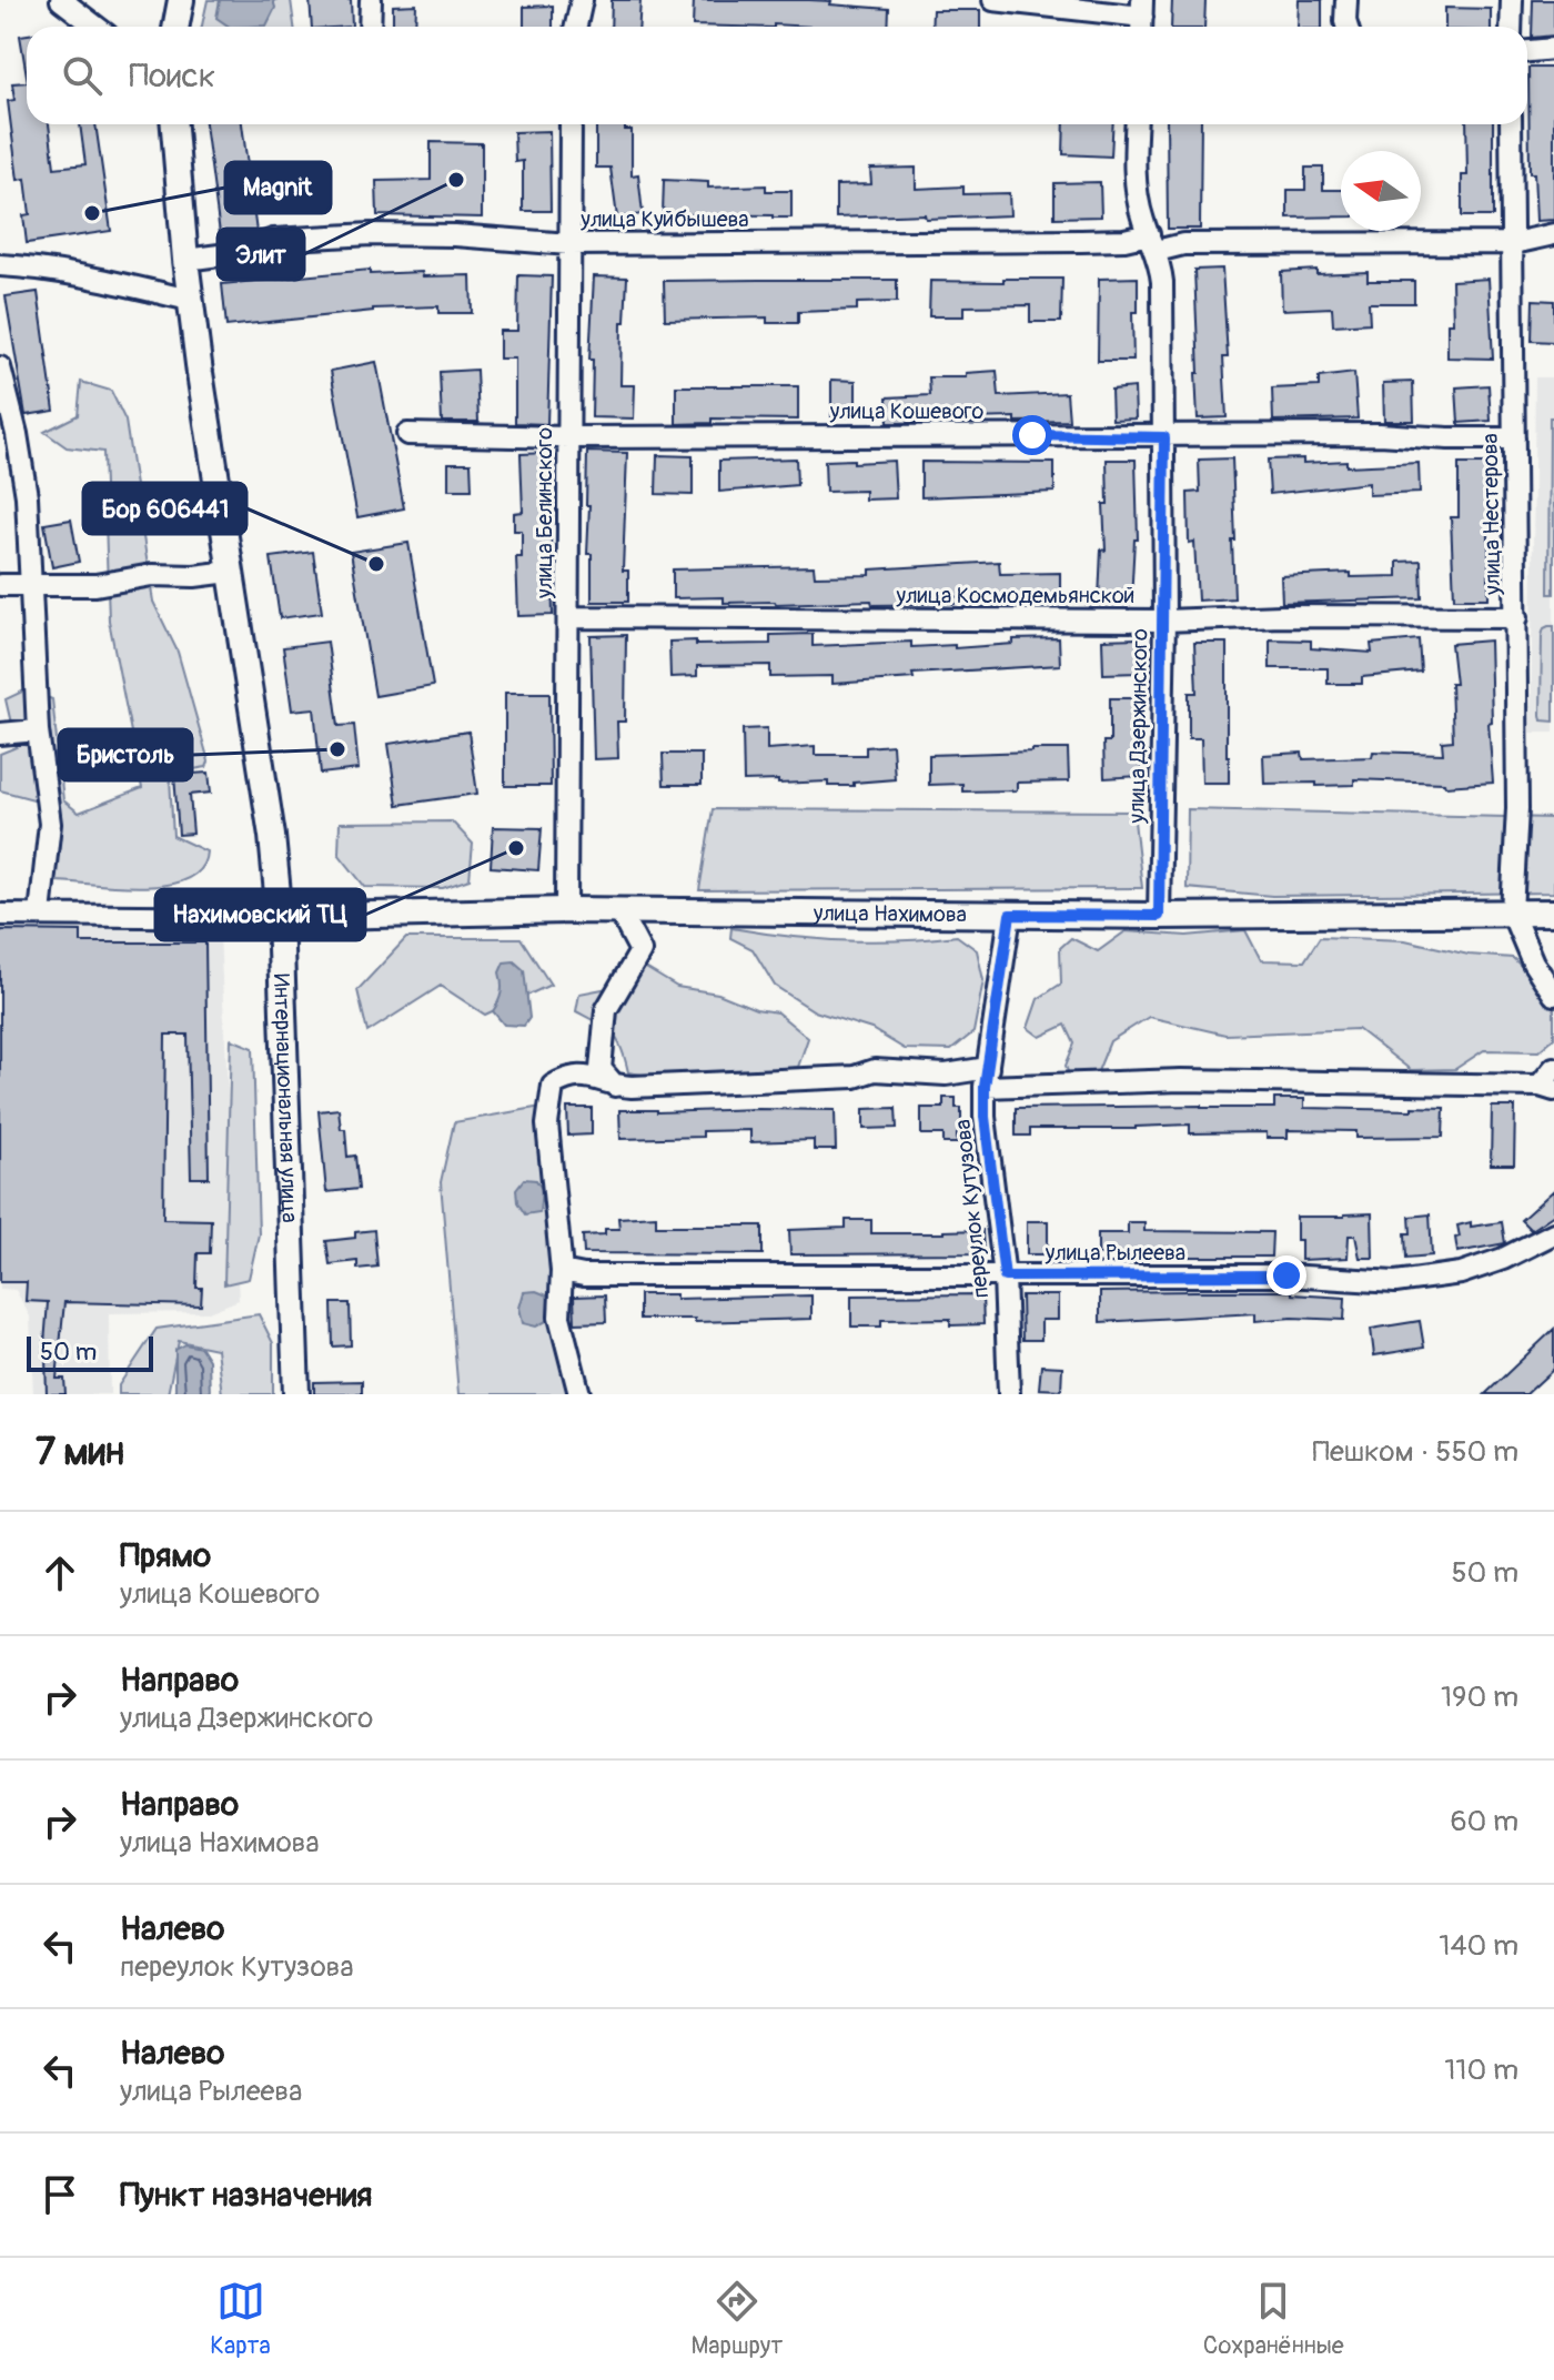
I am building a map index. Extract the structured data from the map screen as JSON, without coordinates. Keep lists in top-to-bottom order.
{
  "streets": {
    "main road": ["улица Нахимова", "Интернациональная улица"],
    "street": [
      "улица Куйбышева",
      "улица Кошевого",
      "улица Белинского",
      "улица Нестерова",
      "улица Космодемьянской",
      "улица Дзержинского",
      "переулок Кутузова",
      "улица Рылеева"
    ]
  },
  "crossings": [
    ["улица Куйбышева", "улица Белинского"],
    ["улица Куйбышева", "улица Нестерова"],
    ["улица Куйбышева", "улица Дзержинского"],
    ["улица Куйбышева", "Интернациональная улица"],
    ["улица Кошевого", "улица Белинского"],
    ["улица Кошевого", "улица Нестерова"],
    ["улица Кошевого", "улица Дзержинского"],
    ["улица Белинского", "улица Космодемьянской"],
    ["улица Белинского", "улица Нахимова"],
    ["улица Нестерова", "улица Космодемьянской"],
    ["улица Нестерова", "улица Нахимова"],
    ["улица Космодемьянской", "улица Дзержинского"],
    ["улица Дзержинского", "улица Нахимова"],
    ["улица Нахимова", "Интернациональная улица"],
    ["улица Нахимова", "переулок Кутузова"],
    ["переулок Кутузова", "улица Рылеева"]
  ],
  "places": [
    "Элит",
    "Magnit",
    "Бор 606441",
    "Бристоль",
    "Нахимовский ТЦ"
  ],
  "scale_bar": "50 m",
  "north": "left",
  "page": {
    "search": "Поиск",
    "scale": "50 m",
    "heading": ["7 мин", "Пешком · 550 m"],
    "list": [
      ["Прямо", "улица Кошевого", "50 m"],
      ["Направо", "улица Дзержинского", "190 m"],
      ["Направо", "улица Нахимова", "60 m"],
      ["Налево", "переулок Кутузова", "140 m"],
      ["Налево", "улица Рылеева", "110 m"],
      "Пункт назначения"
    ],
    "nav": ["Карта", "Маршрут", "Сохранённые"]
  }
}
